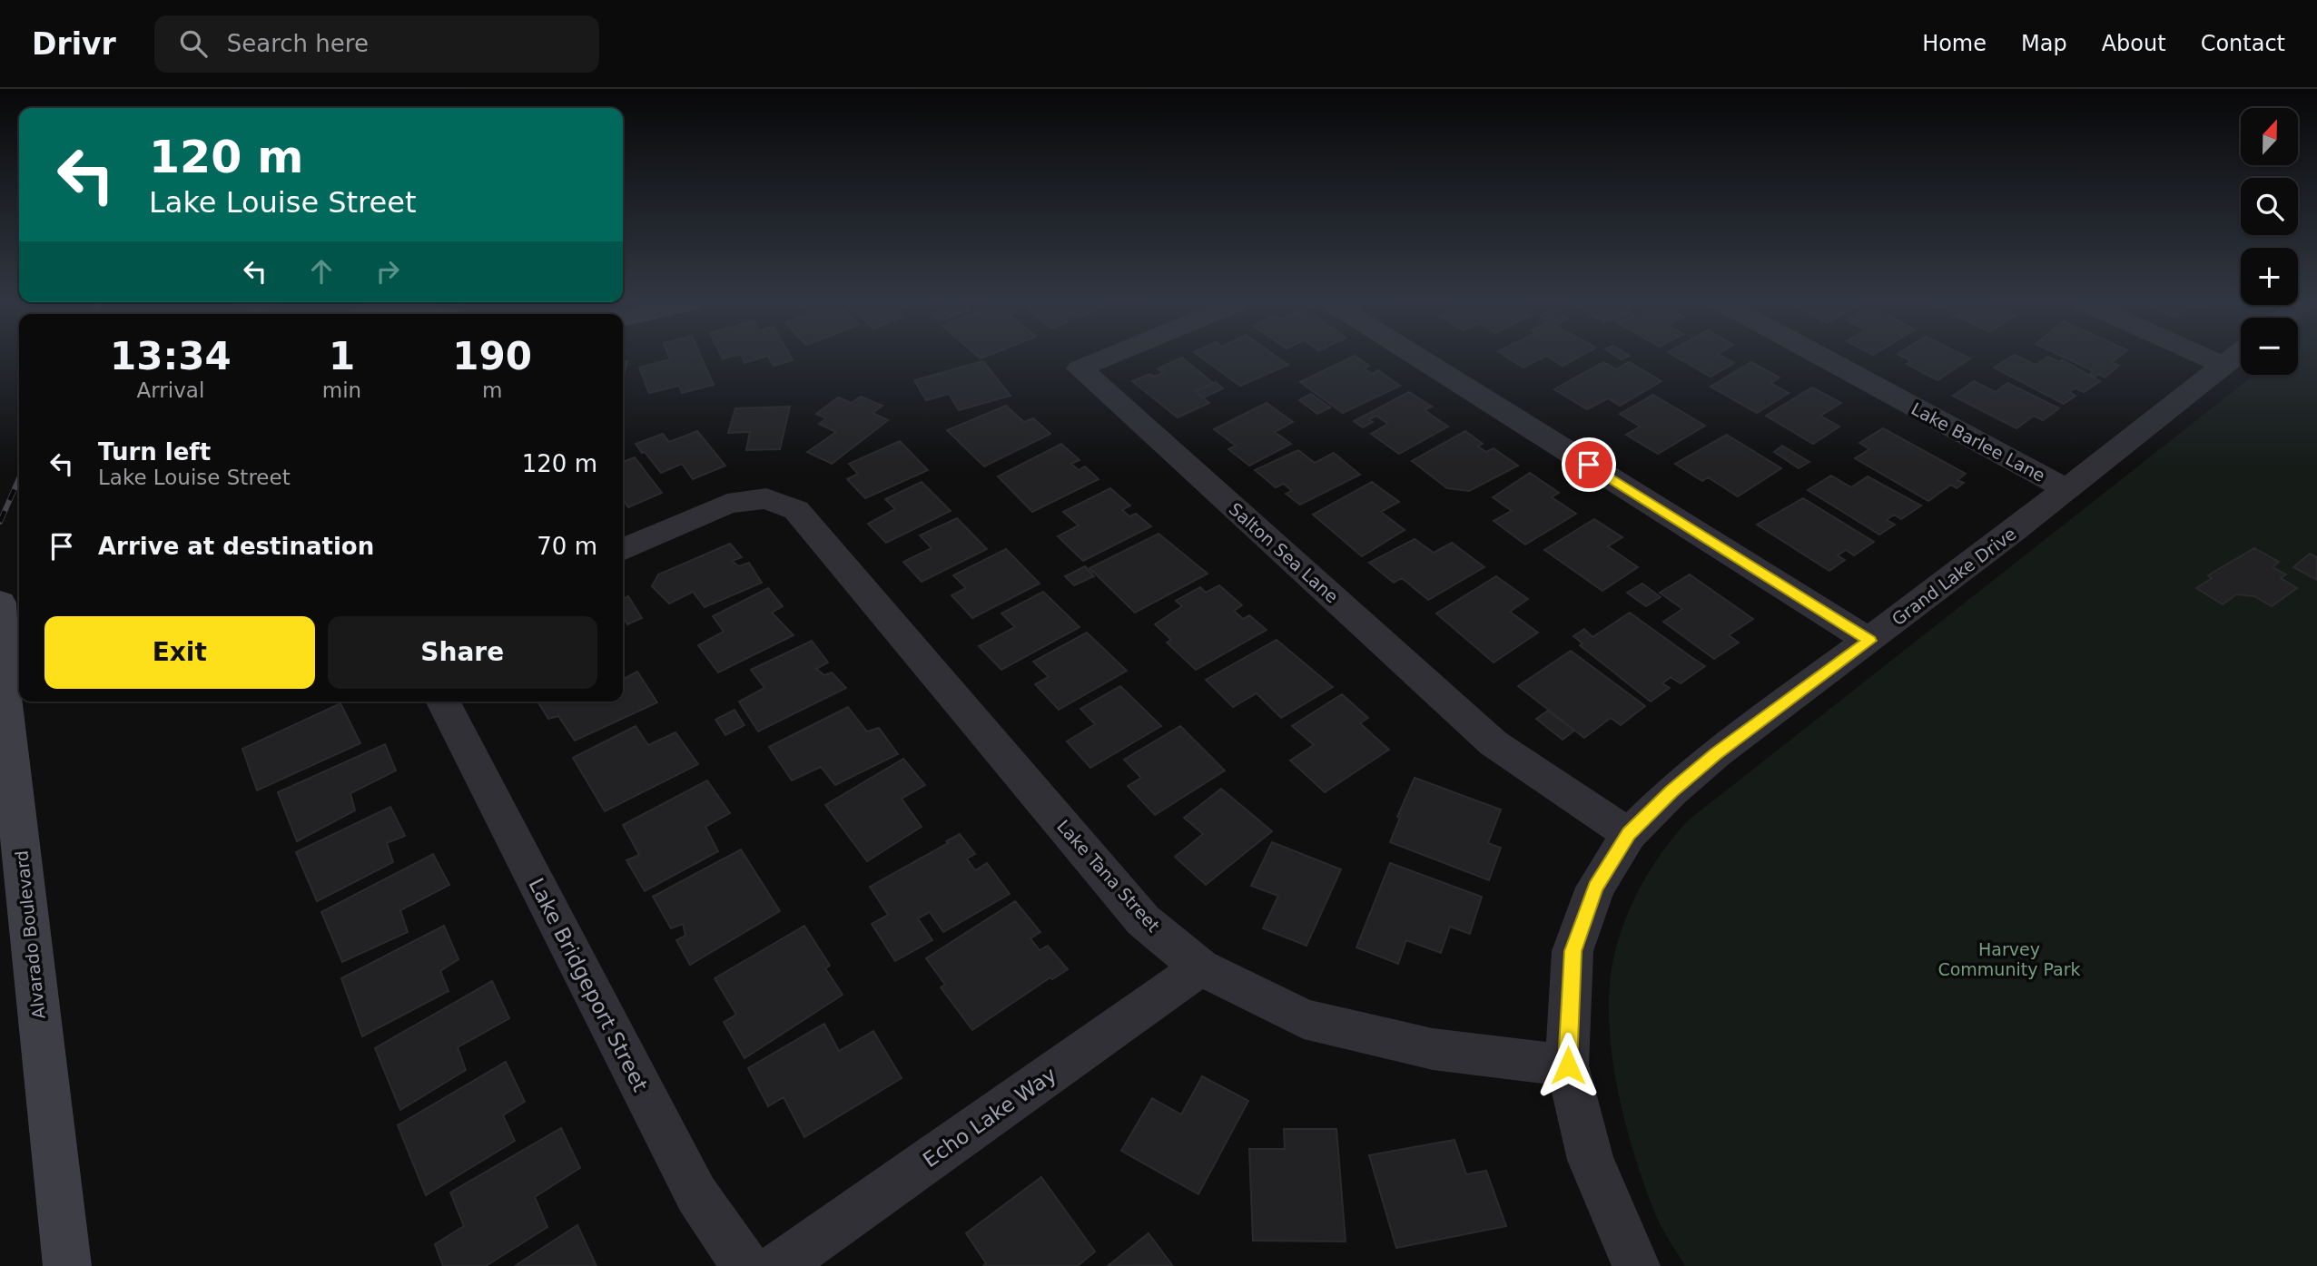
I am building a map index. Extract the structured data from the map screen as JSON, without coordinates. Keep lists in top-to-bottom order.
{
  "streets": {
    "main road": ["Alvarado Boulevard"],
    "street": [
      "Lake Barlee Lane",
      "Salton Sea Lane",
      "Grand Lake Drive",
      "Lake Tana Street",
      "Lake Bridgeport Street",
      "Echo Lake Way"
    ]
  },
  "crossings": [
    ["Lake Barlee Lane", "Grand Lake Drive"],
    ["Salton Sea Lane", "Grand Lake Drive"],
    ["Grand Lake Drive", "Lake Tana Street"],
    ["Lake Tana Street", "Echo Lake Way"]
  ],
  "parks": ["Harvey Community Park"],
  "north": "top",
  "page": {
    "header": "Drivr",
    "search": "Search here",
    "nav": [
      "Home",
      "Map",
      "About",
      "Contact"
    ],
    "map_buttons": ["+", "−"],
    "turn": ["120 m", "Lake Louise Street"],
    "eta": [
      "13:34",
      "Arrival",
      "1",
      "min",
      "190",
      "m"
    ],
    "list": [
      {
        "name": "Turn left",
        "note": "Lake Louise Street",
        "value": "120 m"
      },
      {
        "name": "Arrive at destination",
        "value": "70 m"
      }
    ],
    "buttons": ["Exit", "Share"]
  }
}
